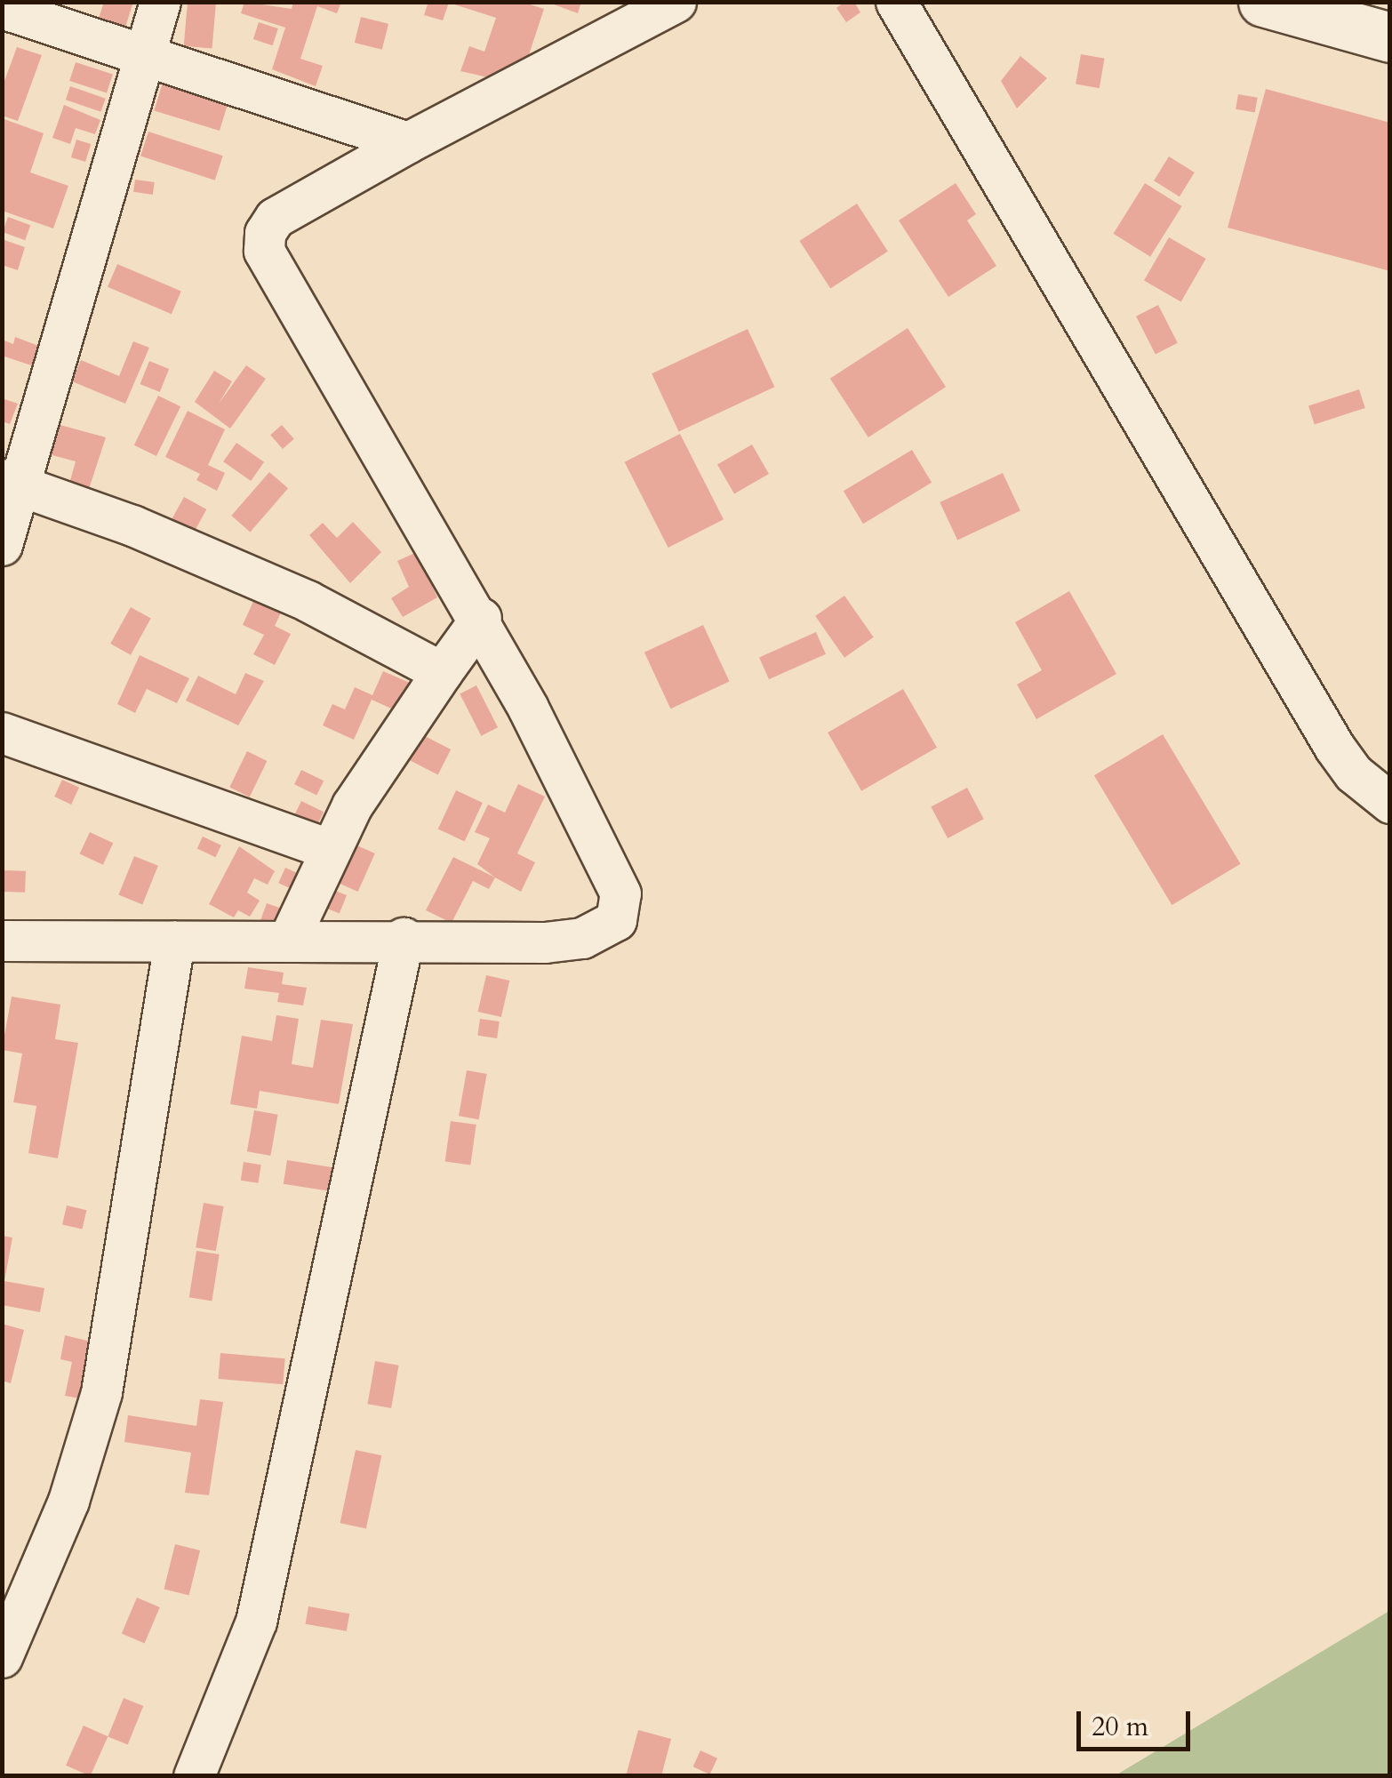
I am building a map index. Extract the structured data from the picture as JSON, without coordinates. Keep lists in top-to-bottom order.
{
  "scale_bar": "20 m"
}
